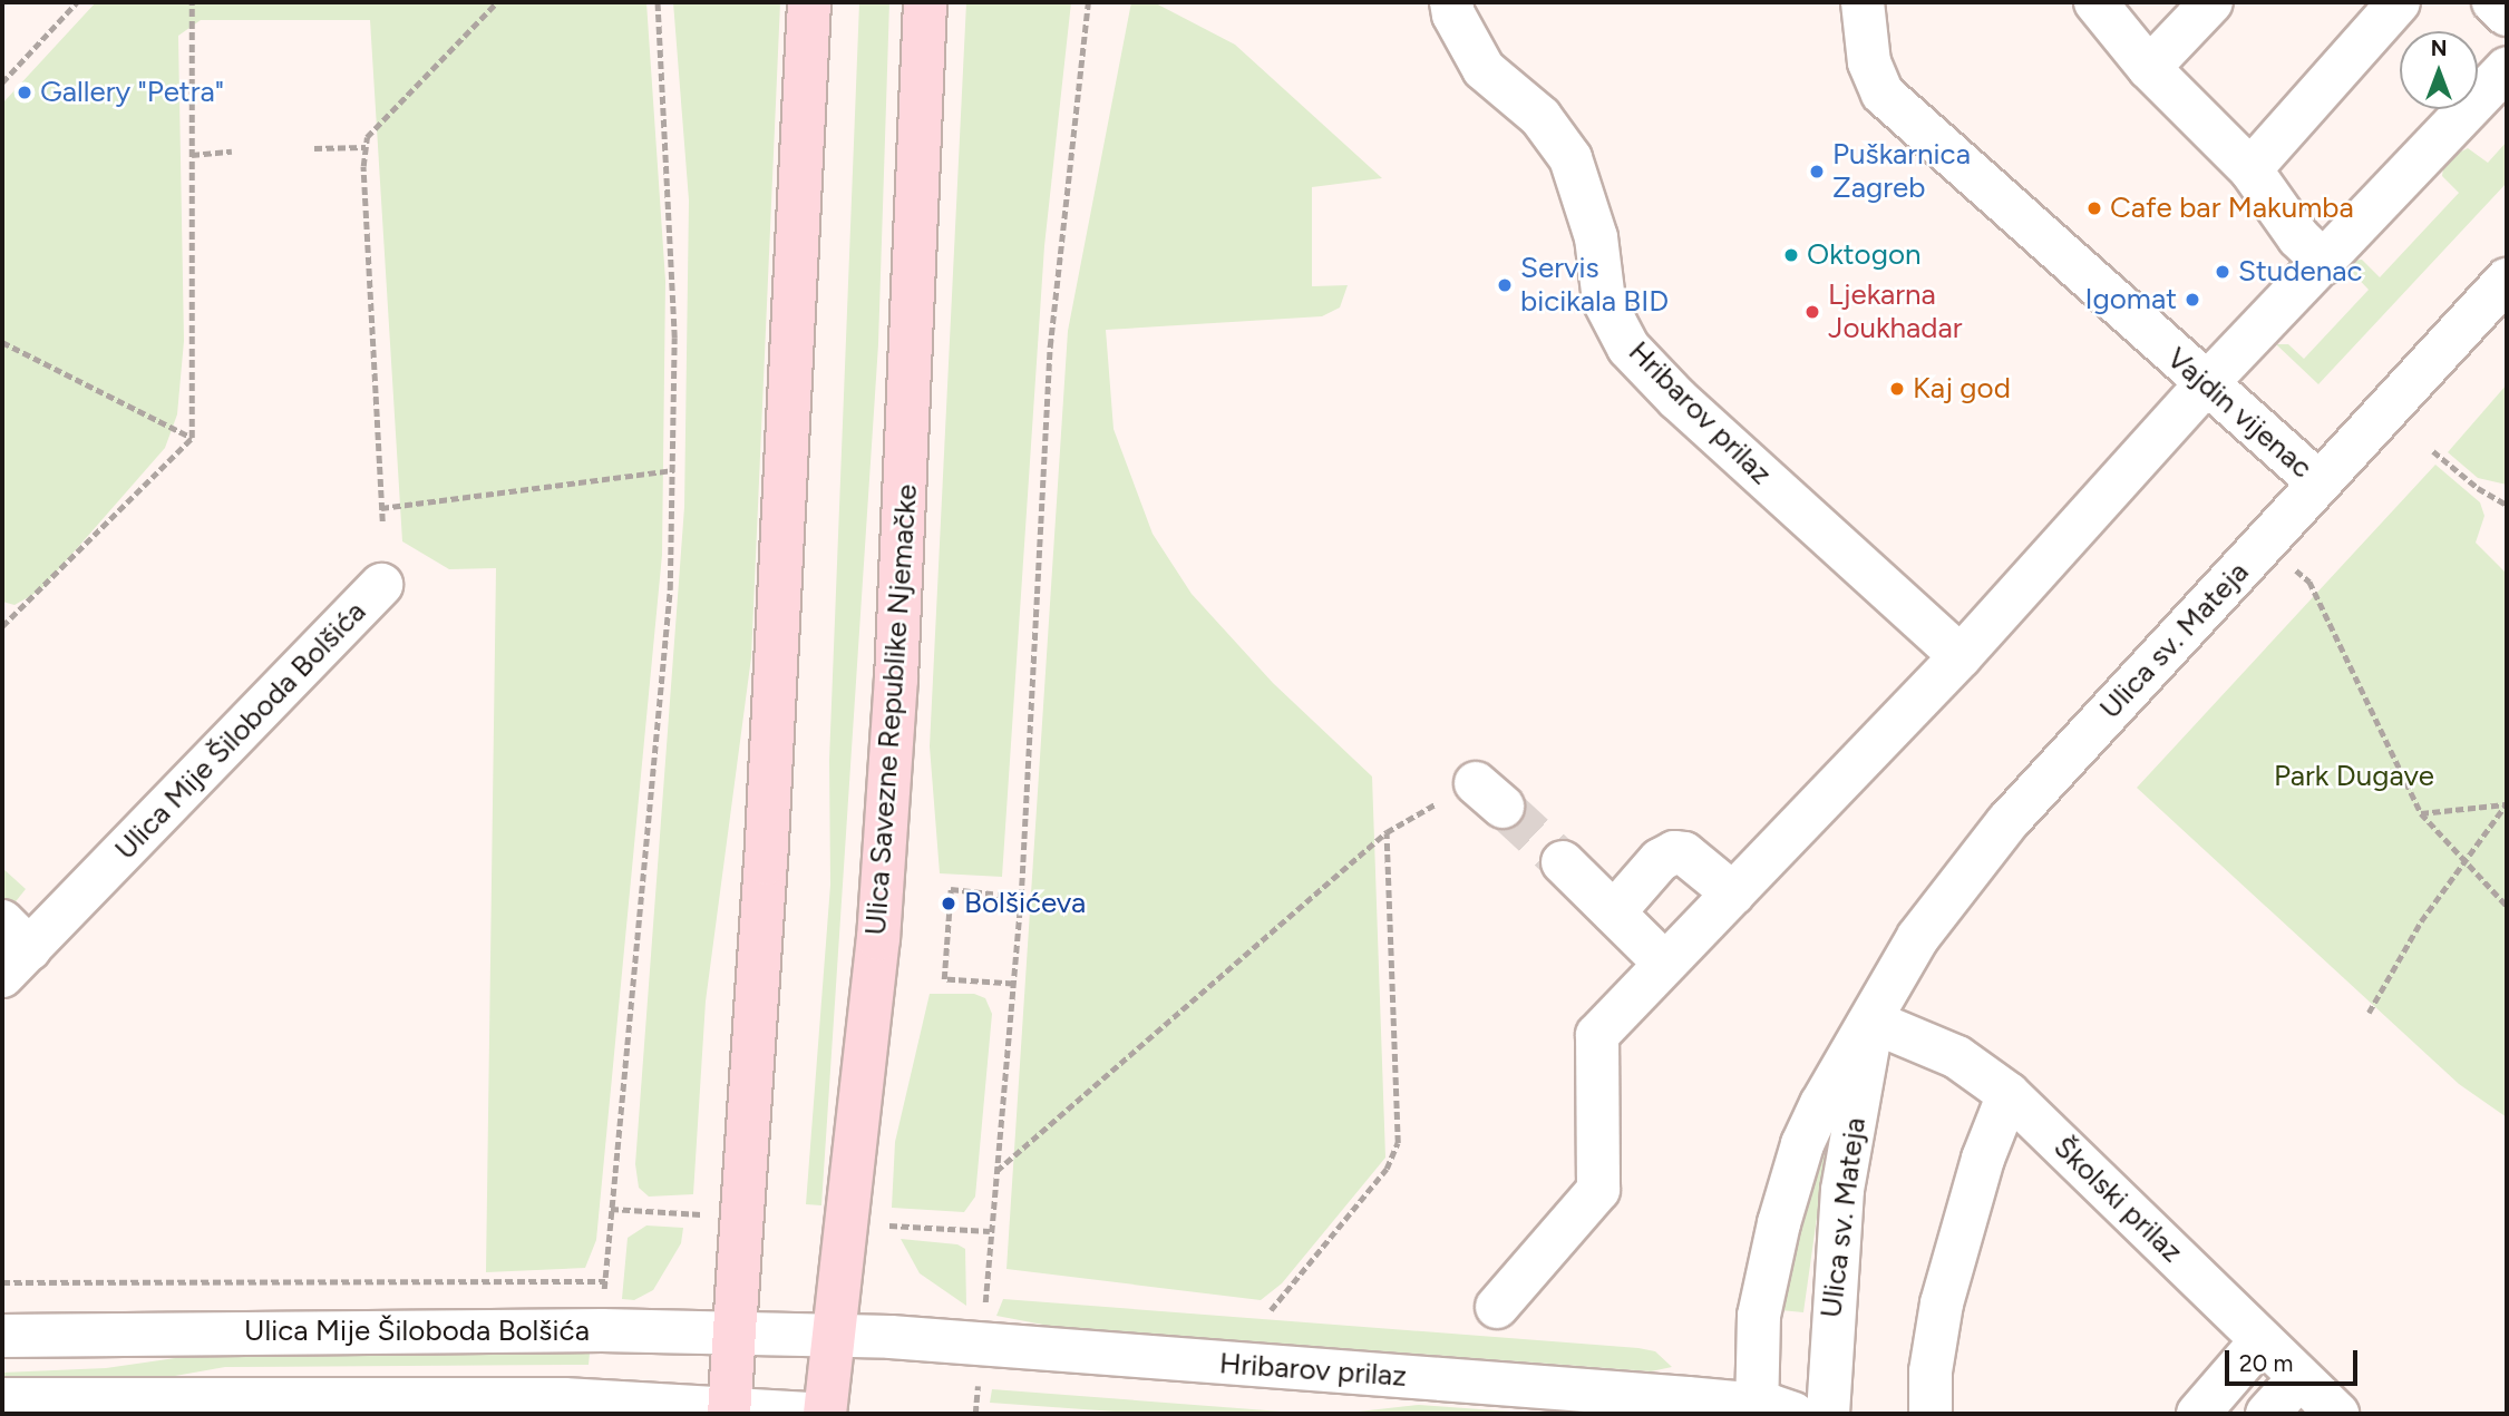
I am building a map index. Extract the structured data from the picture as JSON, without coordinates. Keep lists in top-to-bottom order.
{
  "streets": {
    "main road": ["Ulica Savezne Republike Njemačke"],
    "street": [
      "Hribarov prilaz",
      "Vajdin vijenac",
      "Ulica sv. Mateja",
      "Ulica Mije Šiloboda Bolšića",
      "Školski prilaz"
    ]
  },
  "crossings": [
    ["Hribarov prilaz", "Ulica sv. Mateja"],
    ["Hribarov prilaz", "Ulica Savezne Republike Njemačke"],
    ["Hribarov prilaz", "Ulica Mije Šiloboda Bolšića"],
    ["Vajdin vijenac", "Ulica sv. Mateja"],
    ["Ulica sv. Mateja", "Školski prilaz"],
    ["Ulica Savezne Republike Njemačke", "Ulica Mije Šiloboda Bolšića"]
  ],
  "parks": ["Park Dugave"],
  "places": [
    "Gallery \"Petra\"",
    "Puškarnica Zagreb",
    "Cafe bar Makumba",
    "Oktogon",
    "Studenac",
    "Servis bicikala BID",
    "Igomat",
    "Ljekarna Joukhadar",
    "Kaj god",
    "Bolšićeva"
  ],
  "scale_bar": "20 m",
  "north": "top"
}
